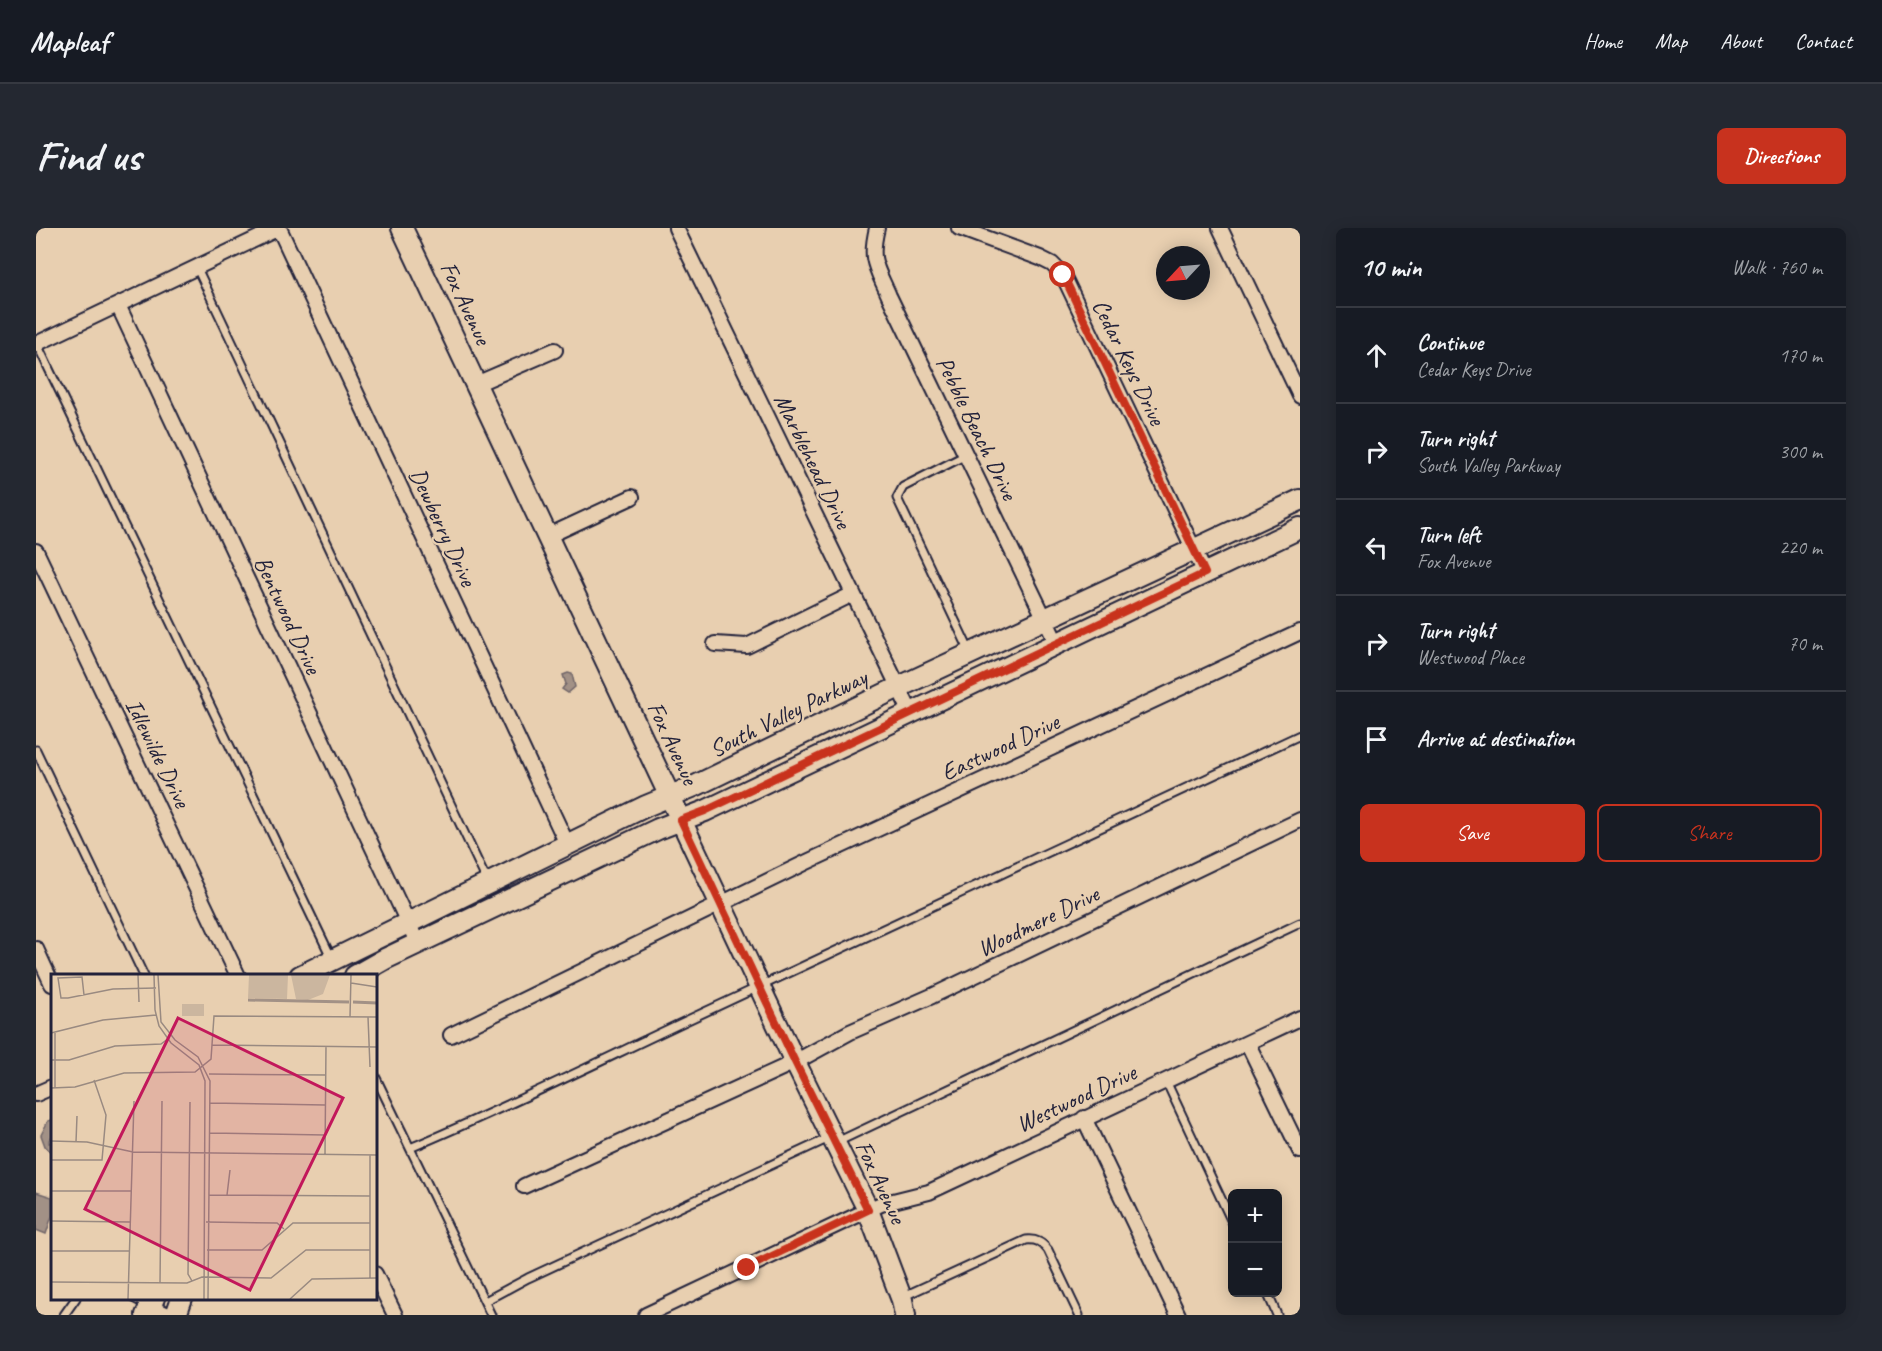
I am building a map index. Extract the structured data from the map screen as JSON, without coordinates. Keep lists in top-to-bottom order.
{
  "streets": {
    "main road": ["Fox Avenue", "South Valley Parkway"],
    "street": [
      "Cedar Keys Drive",
      "Pebble Beach Drive",
      "Marblehead Drive",
      "Dewberry Drive",
      "Bentwood Drive",
      "Eastwood Drive",
      "Idlewilde Drive",
      "Woodmere Drive",
      "Westwood Drive"
    ]
  },
  "crossings": [
    ["Fox Avenue", "South Valley Parkway"],
    ["Fox Avenue", "Eastwood Drive"],
    ["Fox Avenue", "Woodmere Drive"],
    ["Fox Avenue", "Westwood Drive"],
    ["Cedar Keys Drive", "South Valley Parkway"],
    ["Pebble Beach Drive", "South Valley Parkway"],
    ["Marblehead Drive", "South Valley Parkway"],
    ["Dewberry Drive", "South Valley Parkway"],
    ["Bentwood Drive", "South Valley Parkway"]
  ],
  "north": "bottom left",
  "page": {
    "header": "Mapleaf",
    "nav": [
      "Home",
      "Map",
      "About",
      "Contact"
    ],
    "buttons": [
      "Directions",
      ["Save", "Share"]
    ],
    "title": "Find us",
    "heading": ["10 min", "Walk · 760 m"],
    "list": [
      ["Continue", "Cedar Keys Drive", "170 m"],
      ["Turn right", "South Valley Parkway", "300 m"],
      ["Turn left", "Fox Avenue", "220 m"],
      ["Turn right", "Westwood Place", "70 m"],
      "Arrive at destination"
    ],
    "map_buttons": ["+", "−"]
  }
}
